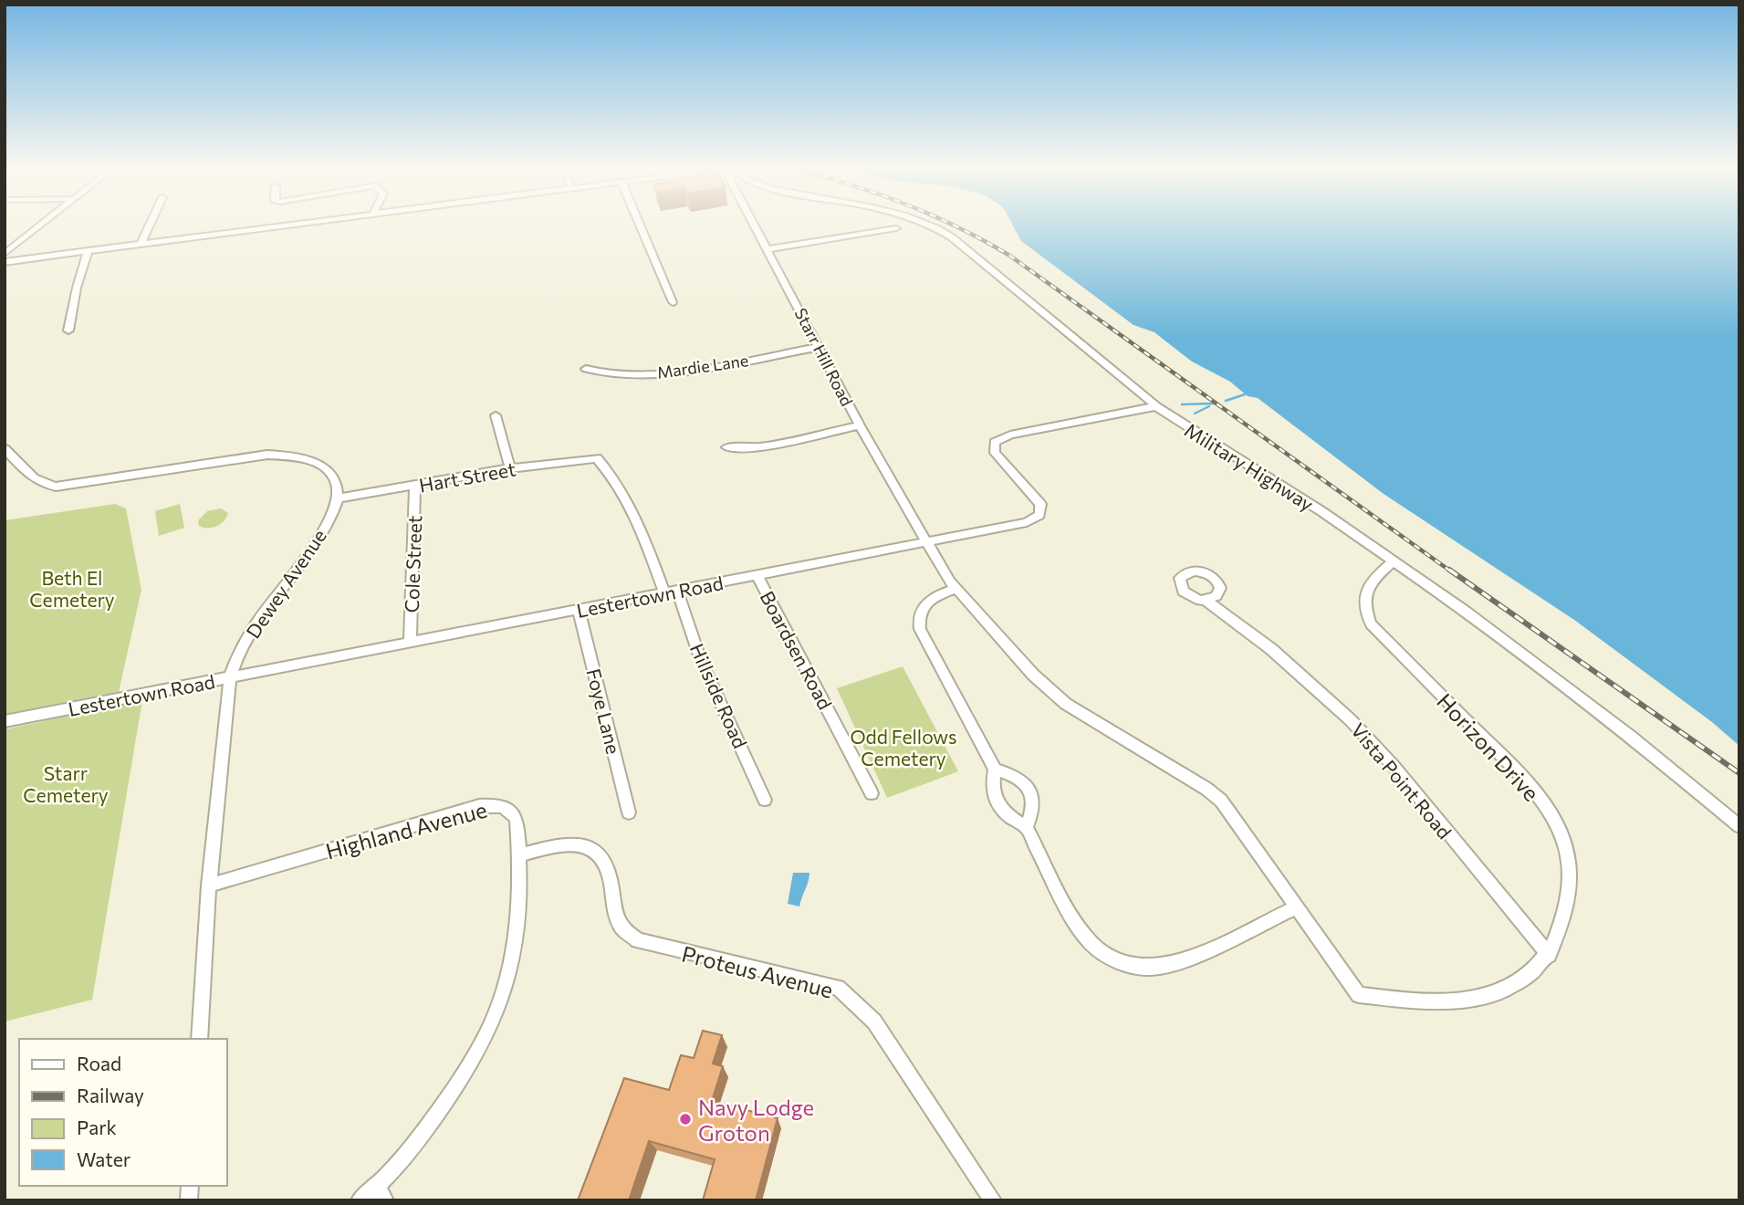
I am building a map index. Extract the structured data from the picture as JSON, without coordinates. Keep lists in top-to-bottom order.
{
  "streets": {
    "street": [
      "Starr Hill Road",
      "Mardie Lane",
      "Military Highway",
      "Hart Street",
      "Cole Street",
      "Dewey Avenue",
      "Lestertown Road",
      "Boardsen Road",
      "Hillside Road",
      "Foye Lane",
      "Horizon Drive",
      "Vista Point Road",
      "Highland Avenue",
      "Proteus Avenue"
    ]
  },
  "crossings": [
    ["Starr Hill Road", "Mardie Lane"],
    ["Starr Hill Road", "Lestertown Road"],
    ["Starr Hill Road", "Horizon Drive"],
    ["Military Highway", "Lestertown Road"],
    ["Military Highway", "Horizon Drive"],
    ["Hart Street", "Cole Street"],
    ["Hart Street", "Dewey Avenue"],
    ["Hart Street", "Hillside Road"],
    ["Cole Street", "Lestertown Road"],
    ["Dewey Avenue", "Lestertown Road"],
    ["Dewey Avenue", "Highland Avenue"],
    ["Lestertown Road", "Boardsen Road"],
    ["Lestertown Road", "Hillside Road"],
    ["Lestertown Road", "Foye Lane"],
    ["Horizon Drive", "Vista Point Road"],
    ["Highland Avenue", "Proteus Avenue"]
  ],
  "parks": ["Beth El Cemetery", "Odd Fellows Cemetery", "Starr Cemetery"],
  "places": ["Navy Lodge Groton"],
  "legend": [
    "Road",
    "Railway",
    "Park",
    "Water"
  ]
}
